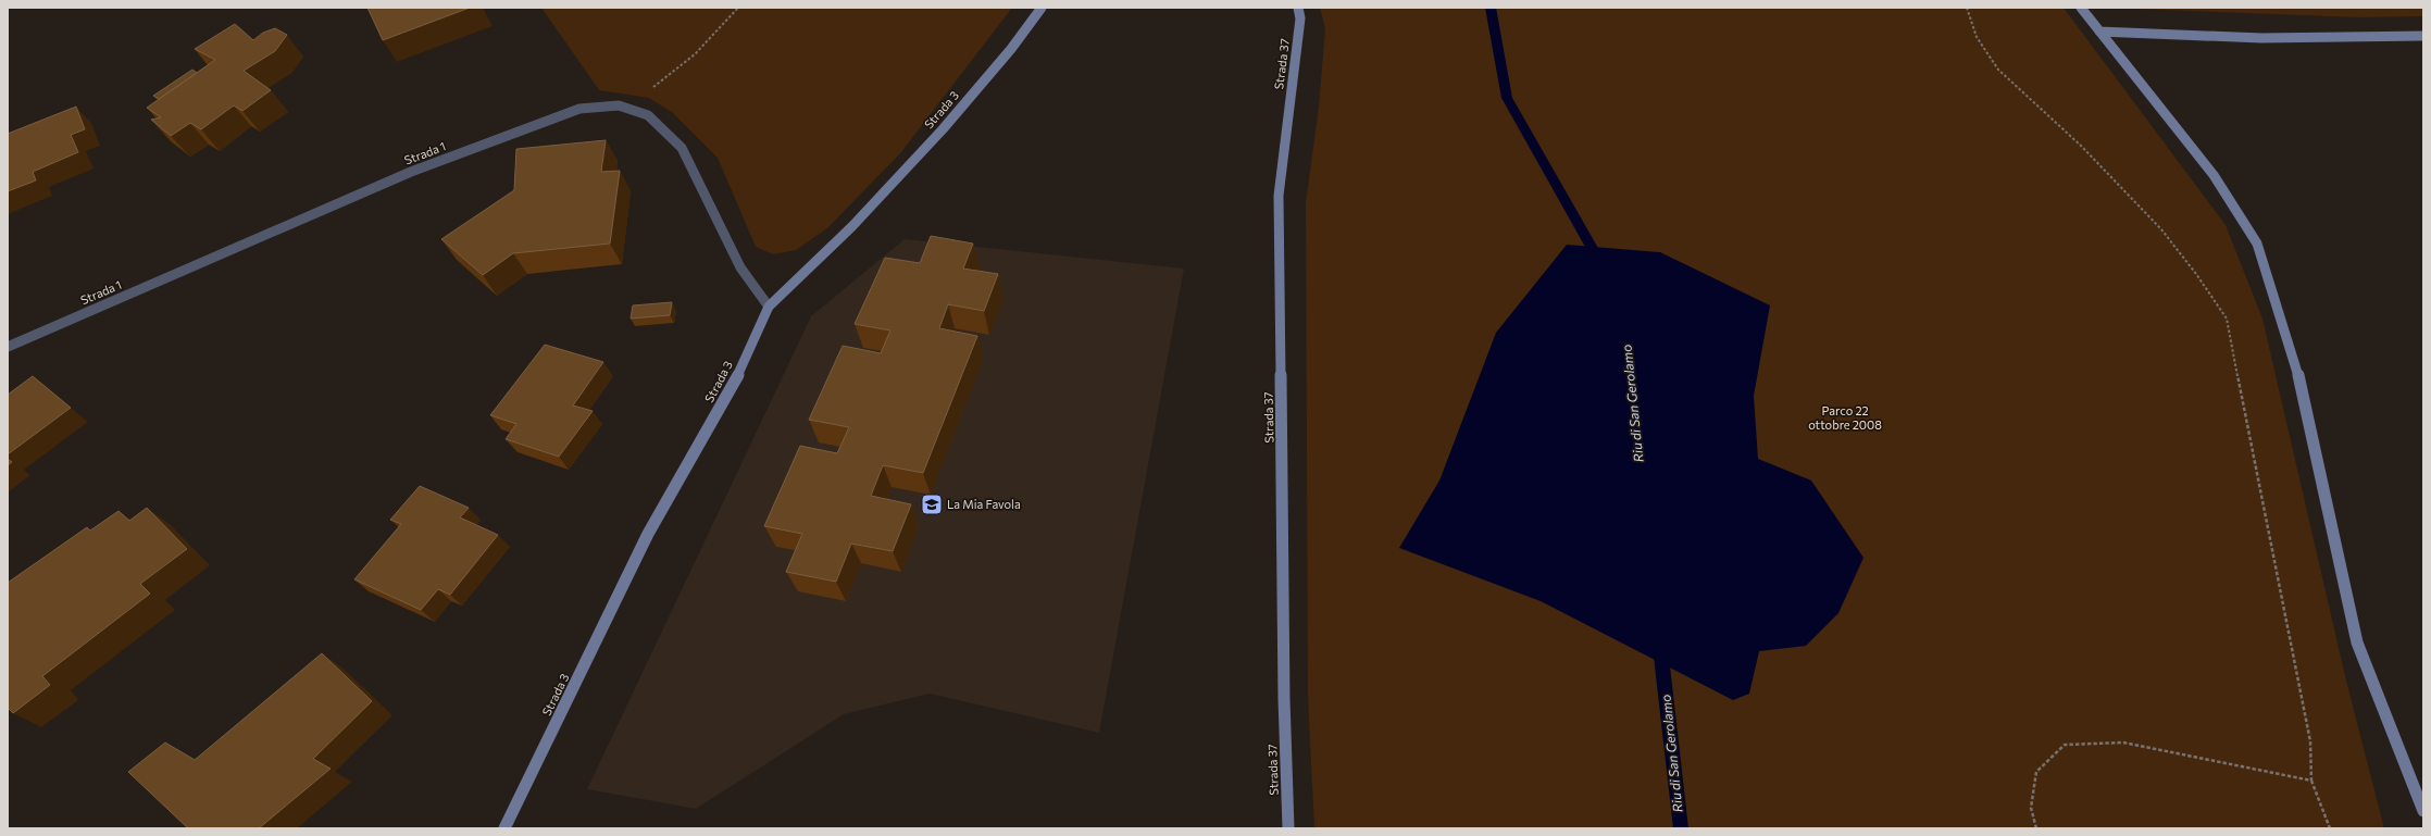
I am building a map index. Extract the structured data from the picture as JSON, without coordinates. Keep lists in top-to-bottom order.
{
  "streets": {
    "street": ["Strada 37", "Strada 3", "Strada 1"]
  },
  "crossings": [
    ["Strada 3", "Strada 1"]
  ],
  "water": ["Riu di San Gerolamo"],
  "parks": ["Parco 22 ottobre 2008"],
  "places": {
    "school or university": ["La Mia Favola"]
  }
}
